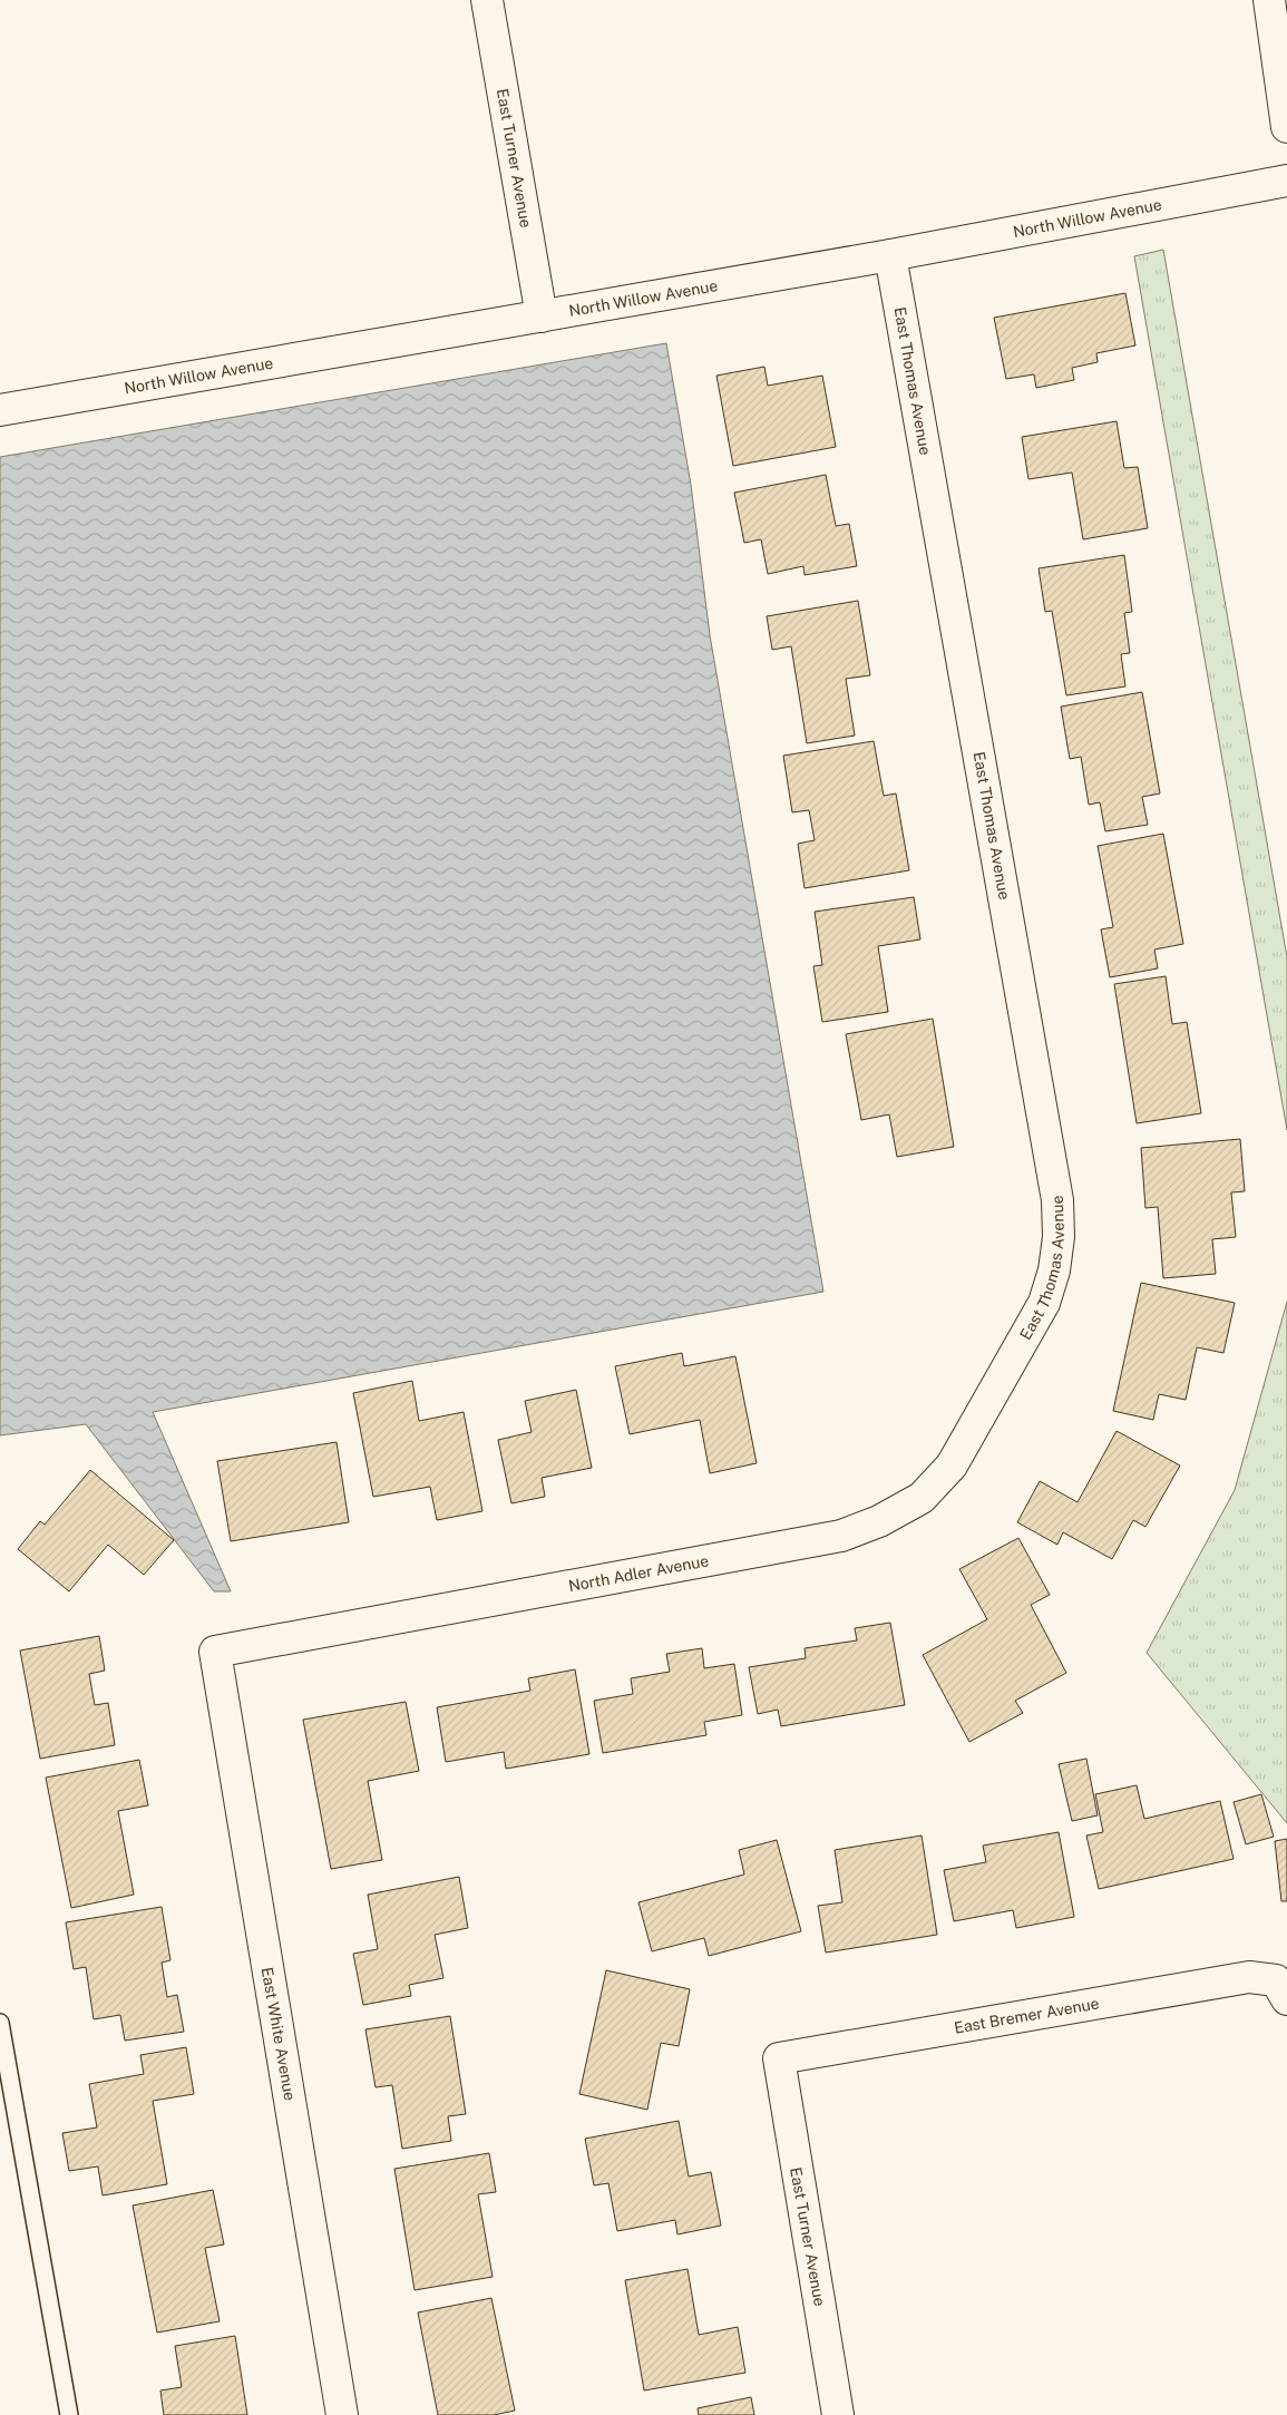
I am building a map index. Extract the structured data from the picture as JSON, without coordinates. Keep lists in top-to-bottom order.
{
  "streets": {
    "main road": [
      "East Turner Avenue",
      "North Willow Avenue",
      "East Thomas Avenue",
      "North Adler Avenue",
      "East Bremer Avenue",
      "East White Avenue"
    ]
  },
  "crossings": [
    ["East Turner Avenue", "North Willow Avenue"],
    ["East Turner Avenue", "East Bremer Avenue"],
    ["North Willow Avenue", "East Thomas Avenue"],
    ["East Thomas Avenue", "North Adler Avenue"],
    ["North Adler Avenue", "East White Avenue"]
  ]
}
